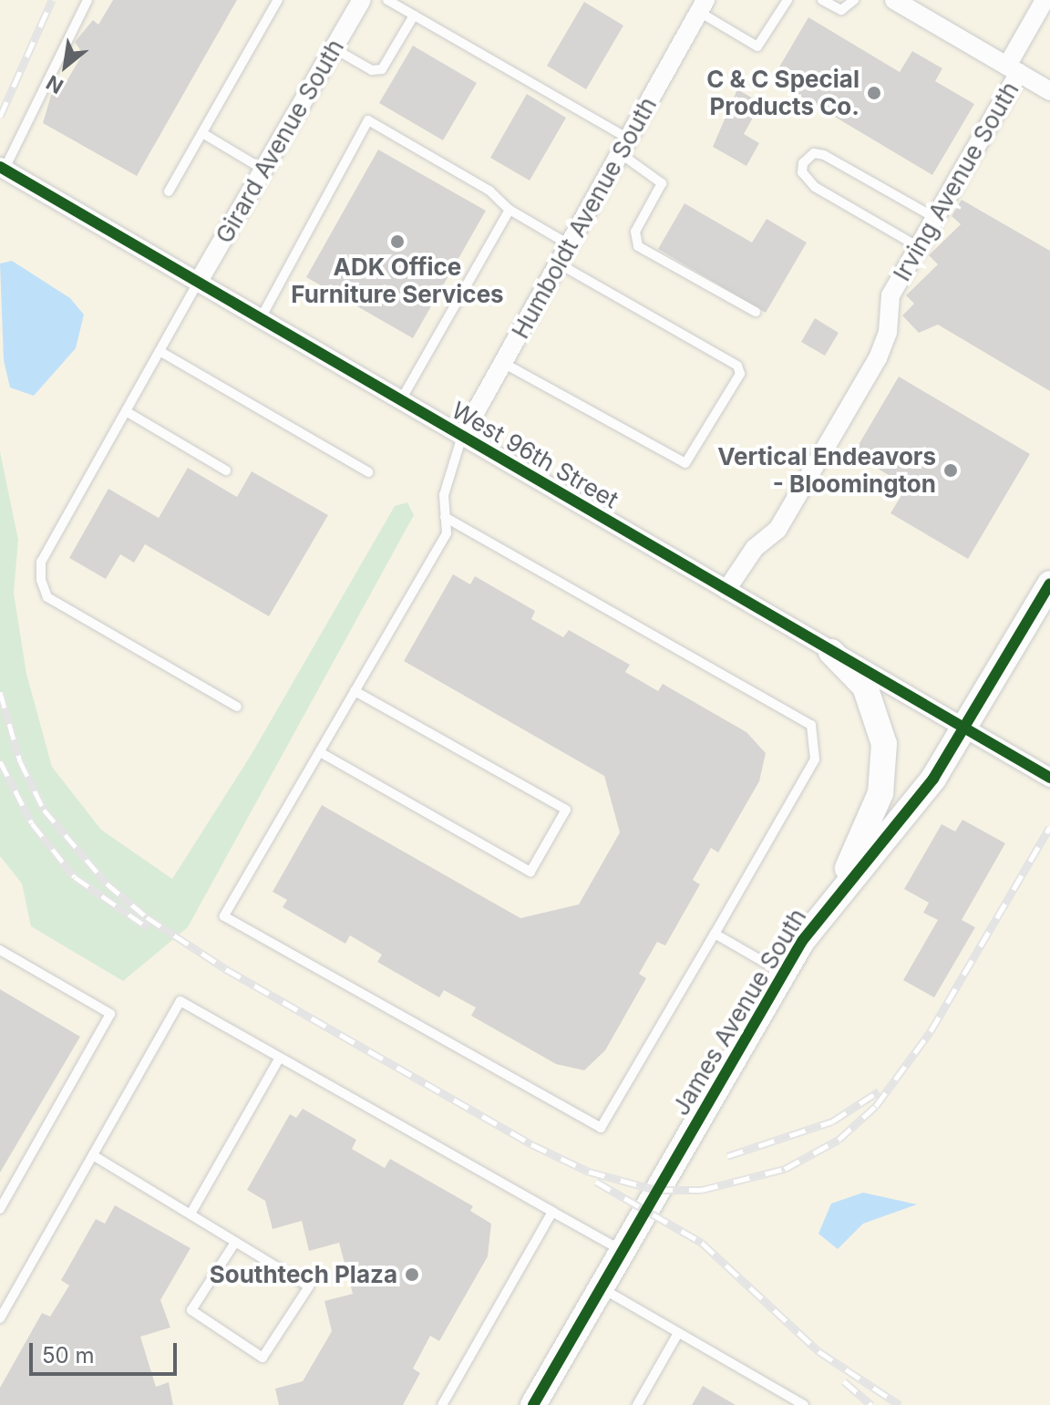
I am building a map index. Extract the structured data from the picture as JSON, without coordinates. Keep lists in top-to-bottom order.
{
  "streets": {
    "street": [
      "Girard Avenue South",
      "Irving Avenue South",
      "Humboldt Avenue South",
      "West 96th Street",
      "James Avenue South"
    ]
  },
  "crossings": [
    ["Girard Avenue South", "West 96th Street"],
    ["Irving Avenue South", "West 96th Street"],
    ["Humboldt Avenue South", "West 96th Street"],
    ["West 96th Street", "James Avenue South"]
  ],
  "places": [
    "C & C Special Products Co.",
    "ADK Office Furniture Services",
    "Vertical Endeavors - Bloomington",
    "Southtech Plaza"
  ],
  "scale_bar": "50 m",
  "north": "bottom left"
}
